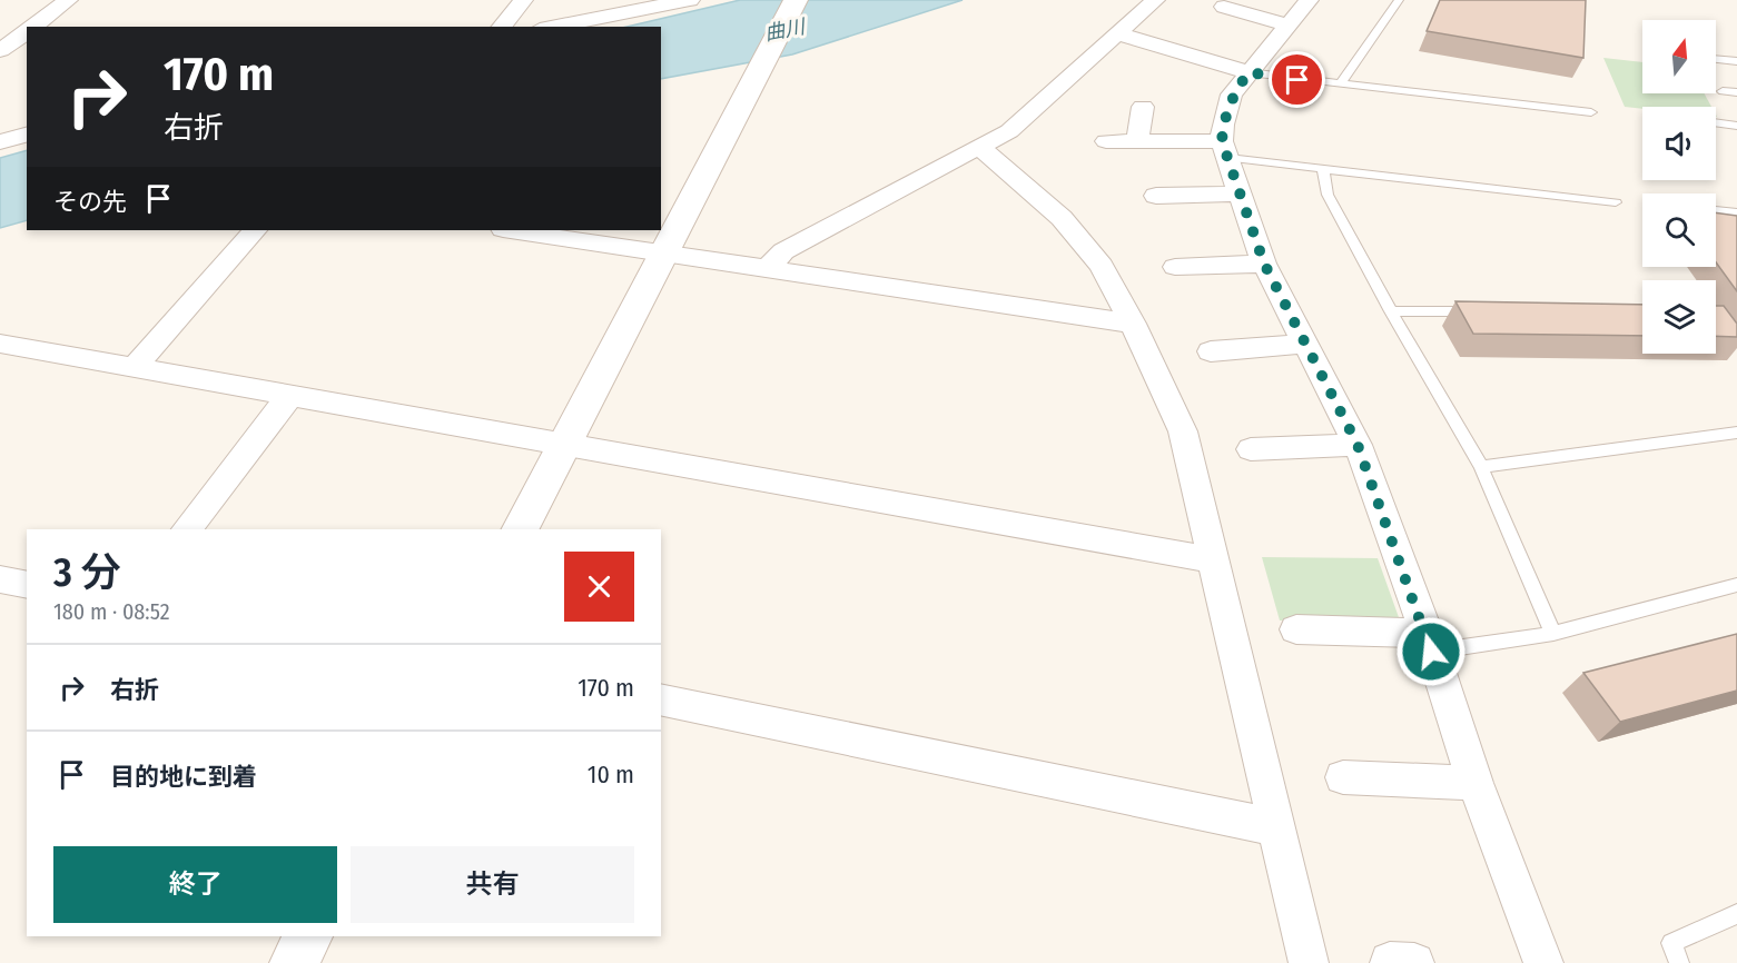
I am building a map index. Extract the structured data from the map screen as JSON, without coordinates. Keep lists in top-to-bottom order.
{
  "water": ["曲川"],
  "north": "top",
  "page": {
    "turn": ["170 m", "右折"],
    "then": "その先",
    "heading": ["3 分", "180 m · 08:52"],
    "list": [
      {
        "name": "右折",
        "value": "170 m"
      },
      {
        "name": "目的地に到着",
        "value": "10 m"
      }
    ],
    "buttons": ["終了", "共有"]
  }
}
